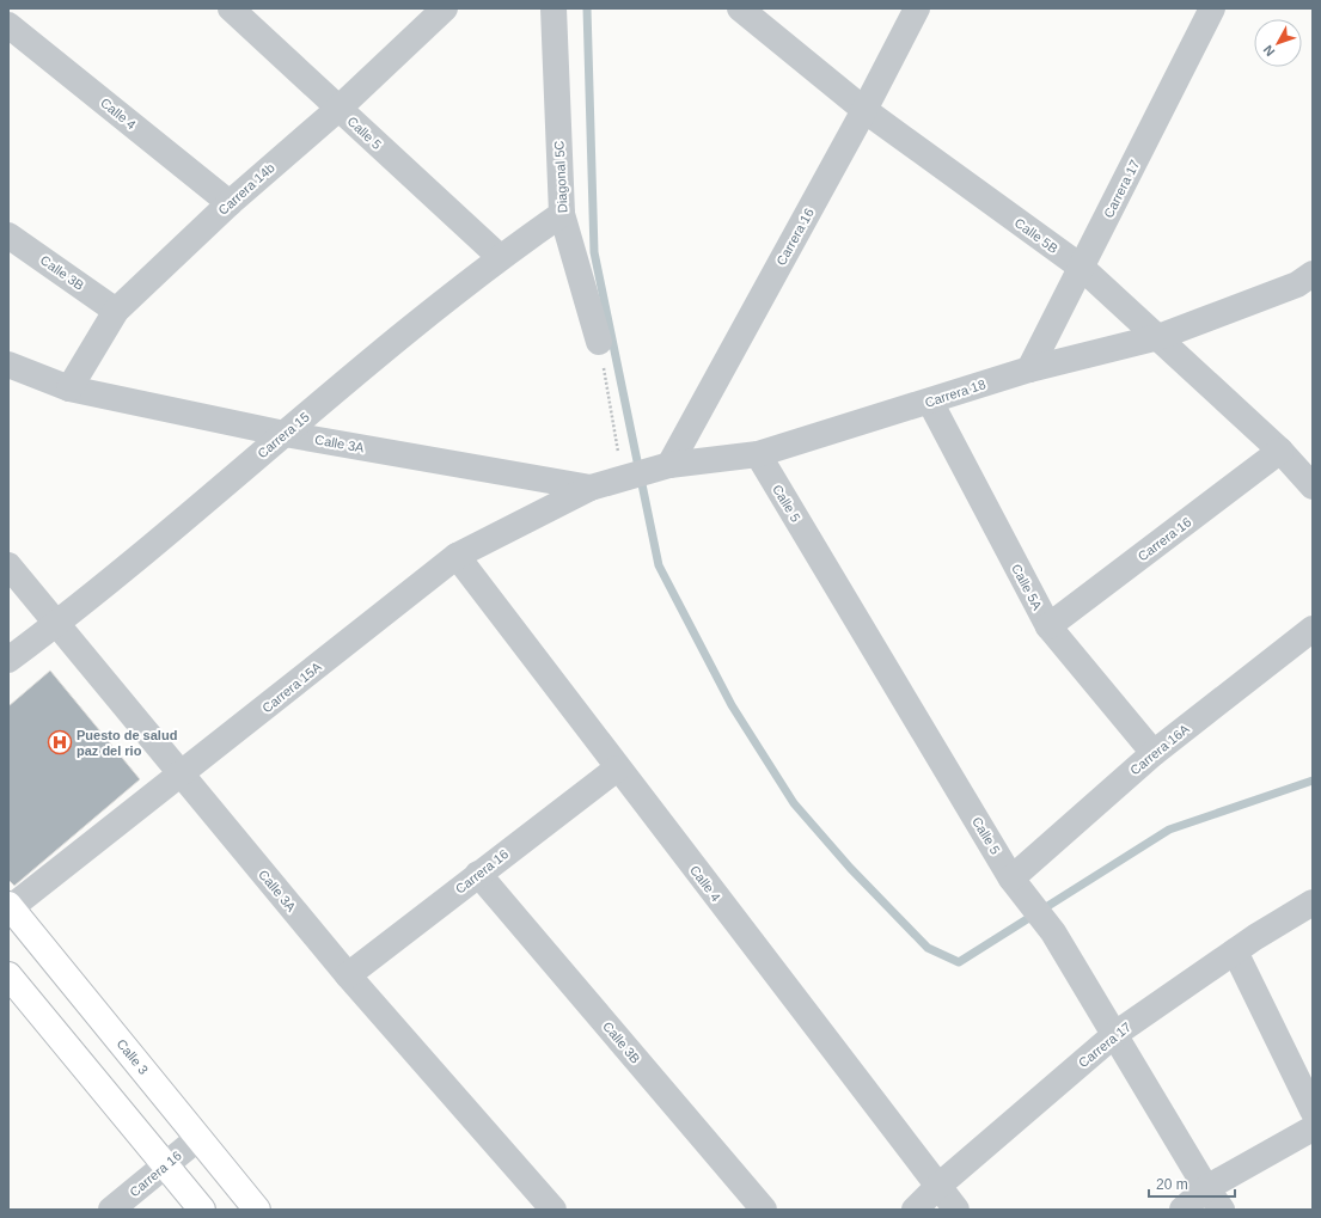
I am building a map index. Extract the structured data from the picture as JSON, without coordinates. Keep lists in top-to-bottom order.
{
  "streets": {
    "main road": ["Calle 3"],
    "street": [
      "Calle 4",
      "Calle 5",
      "Diagonal 5C",
      "Carrera 14b",
      "Carrera 17",
      "Calle 5B",
      "Carrera 16",
      "Calle 3B",
      "Carrera 18",
      "Carrera 15",
      "Calle 3A",
      "Calle 5A",
      "Carrera 15A",
      "Carrera 16A"
    ]
  },
  "crossings": [
    ["Calle 4", "Carrera 14b"],
    ["Calle 4", "Carrera 17"],
    ["Calle 4", "Carrera 16"],
    ["Calle 4", "Carrera 15A"],
    ["Calle 5", "Carrera 14b"],
    ["Calle 5", "Carrera 17"],
    ["Calle 5", "Carrera 18"],
    ["Calle 5", "Carrera 15"],
    ["Calle 5", "Carrera 16A"],
    ["Diagonal 5C", "Carrera 15"],
    ["Carrera 14b", "Calle 3B"],
    ["Carrera 14b", "Calle 3A"],
    ["Carrera 17", "Calle 5B"],
    ["Carrera 17", "Carrera 18"],
    ["Calle 5B", "Carrera 16"],
    ["Calle 5B", "Carrera 18"],
    ["Carrera 16", "Calle 3B"],
    ["Carrera 16", "Carrera 18"],
    ["Carrera 16", "Calle 3A"],
    ["Carrera 16", "Calle 5A"],
    ["Carrera 16", "Calle 3"],
    ["Carrera 18", "Calle 3A"],
    ["Carrera 18", "Calle 5A"],
    ["Carrera 18", "Carrera 15A"],
    ["Carrera 15", "Calle 3A"],
    ["Calle 3A", "Carrera 15A"],
    ["Calle 5A", "Carrera 16A"],
    ["Carrera 15A", "Calle 3"]
  ],
  "places": {
    "hospital": ["Puesto de salud paz del rio"]
  },
  "scale_bar": "20 m",
  "north": "bottom left"
}
